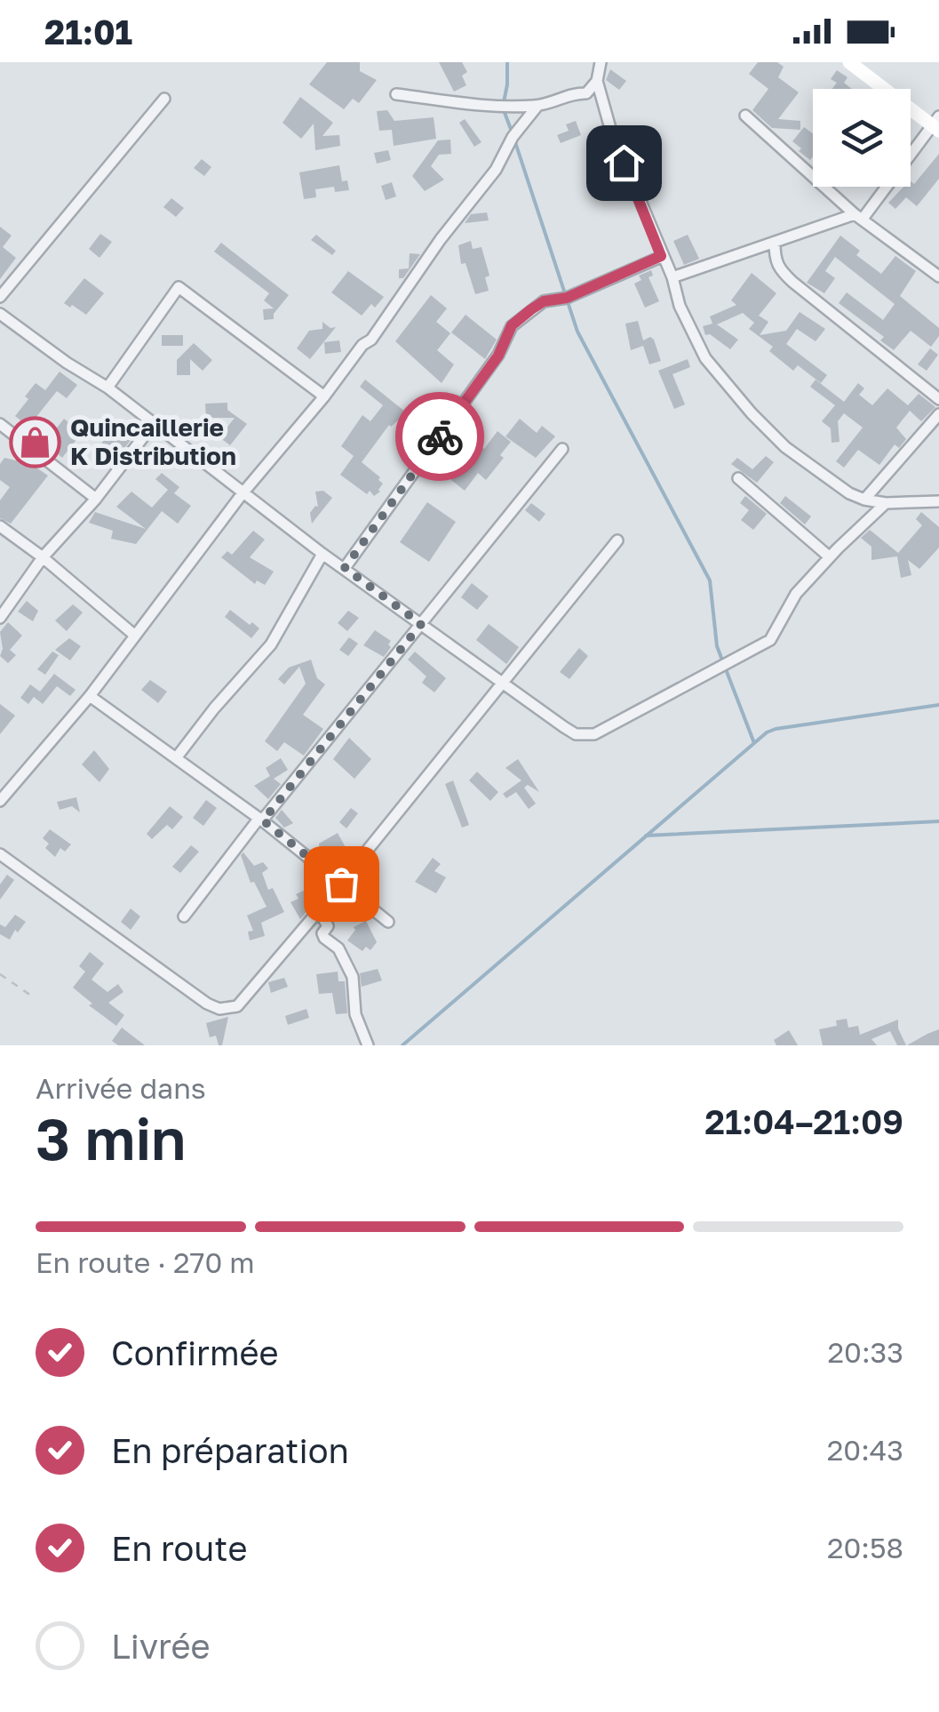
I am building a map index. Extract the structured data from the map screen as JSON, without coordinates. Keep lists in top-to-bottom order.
{
  "places": {
    "shop": ["Quincaillerie K Distribution"]
  },
  "page": {
    "status": "21:01",
    "heading": ["3 min", "Arrivée dans", "21:04–21:09"],
    "bar": "En route · 270 m",
    "list": [
      ["Confirmée", "20:33"],
      ["En préparation", "20:43"],
      ["En route", "20:58"],
      "Livrée"
    ]
  }
}
